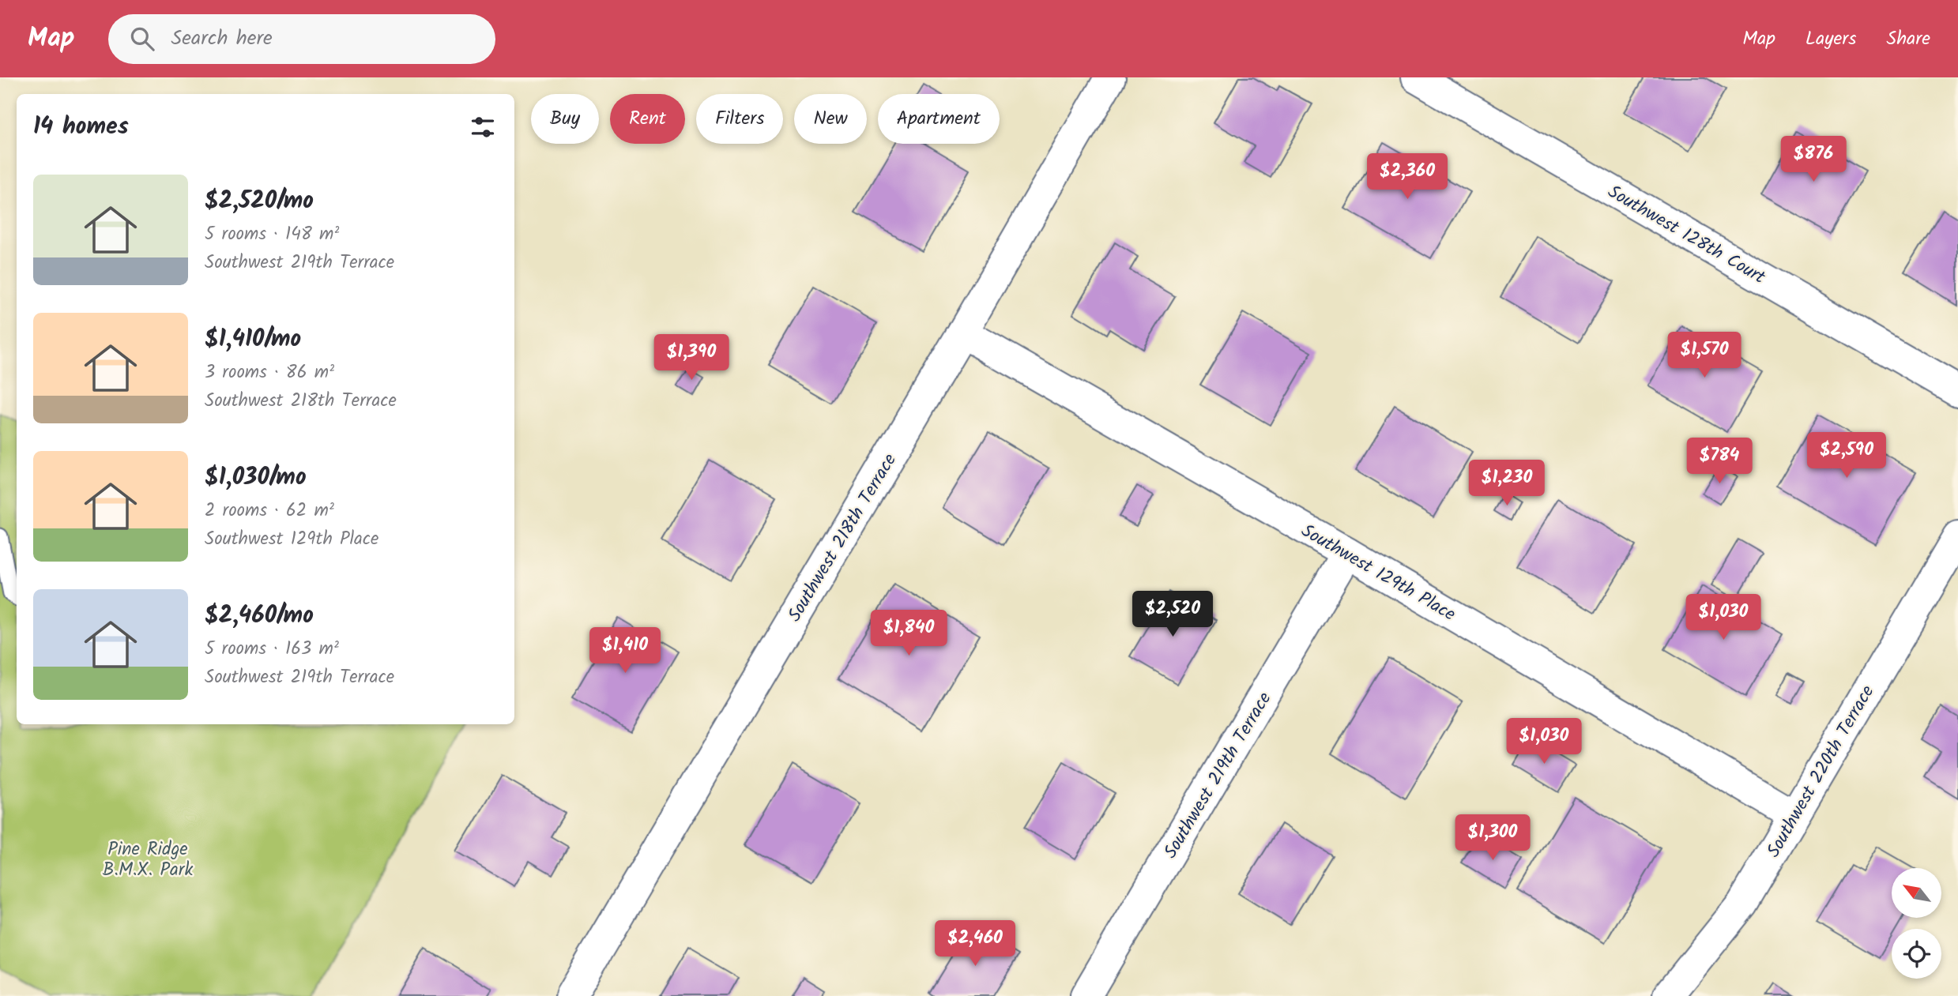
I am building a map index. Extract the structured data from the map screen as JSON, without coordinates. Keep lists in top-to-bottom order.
{
  "streets": {
    "street": [
      "Southwest 128th Court",
      "Southwest 218th Terrace",
      "Southwest 129th Place",
      "Southwest 220th Terrace",
      "Southwest 219th Terrace"
    ]
  },
  "crossings": [
    ["Southwest 218th Terrace", "Southwest 129th Place"],
    ["Southwest 129th Place", "Southwest 220th Terrace"],
    ["Southwest 129th Place", "Southwest 219th Terrace"]
  ],
  "parks": ["Pine Ridge B.M.X. Park"],
  "north": "top left",
  "page": {
    "header": "Map",
    "search": "Search here",
    "nav": ["Map", "Layers", "Share"],
    "chip": [
      "Buy",
      "Rent",
      "Filters",
      "New",
      "Apartment"
    ],
    "heading": "14 homes",
    "price": [
      "$876",
      "$2,360",
      "$1,570",
      "$1,390",
      "$2,590",
      "$784",
      "$1,230",
      "$2,520",
      "$1,030",
      "$1,840",
      "$1,410",
      "$1,030",
      "$1,300",
      "$2,460"
    ],
    "list": [
      {
        "name": "$2,520/mo",
        "note": "5 rooms · 148 m² · Southwest 219th Terrace"
      },
      {
        "name": "$1,410/mo",
        "note": "3 rooms · 86 m² · Southwest 218th Terrace"
      },
      {
        "name": "$1,030/mo",
        "note": "2 rooms · 62 m² · Southwest 129th Place"
      },
      {
        "name": "$2,460/mo",
        "note": "5 rooms · 163 m² · Southwest 219th Terrace"
      }
    ]
  }
}
